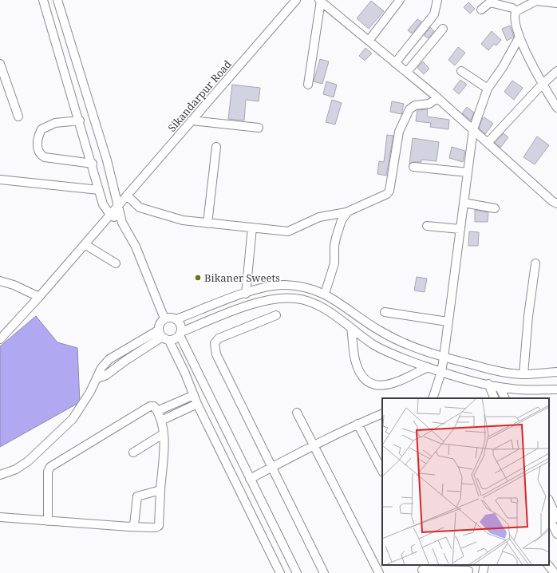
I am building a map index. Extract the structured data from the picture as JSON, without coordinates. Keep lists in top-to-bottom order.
{
  "streets": {
    "street": ["Sikandarpur Road"]
  },
  "places": ["Bikaner Sweets"]
}
